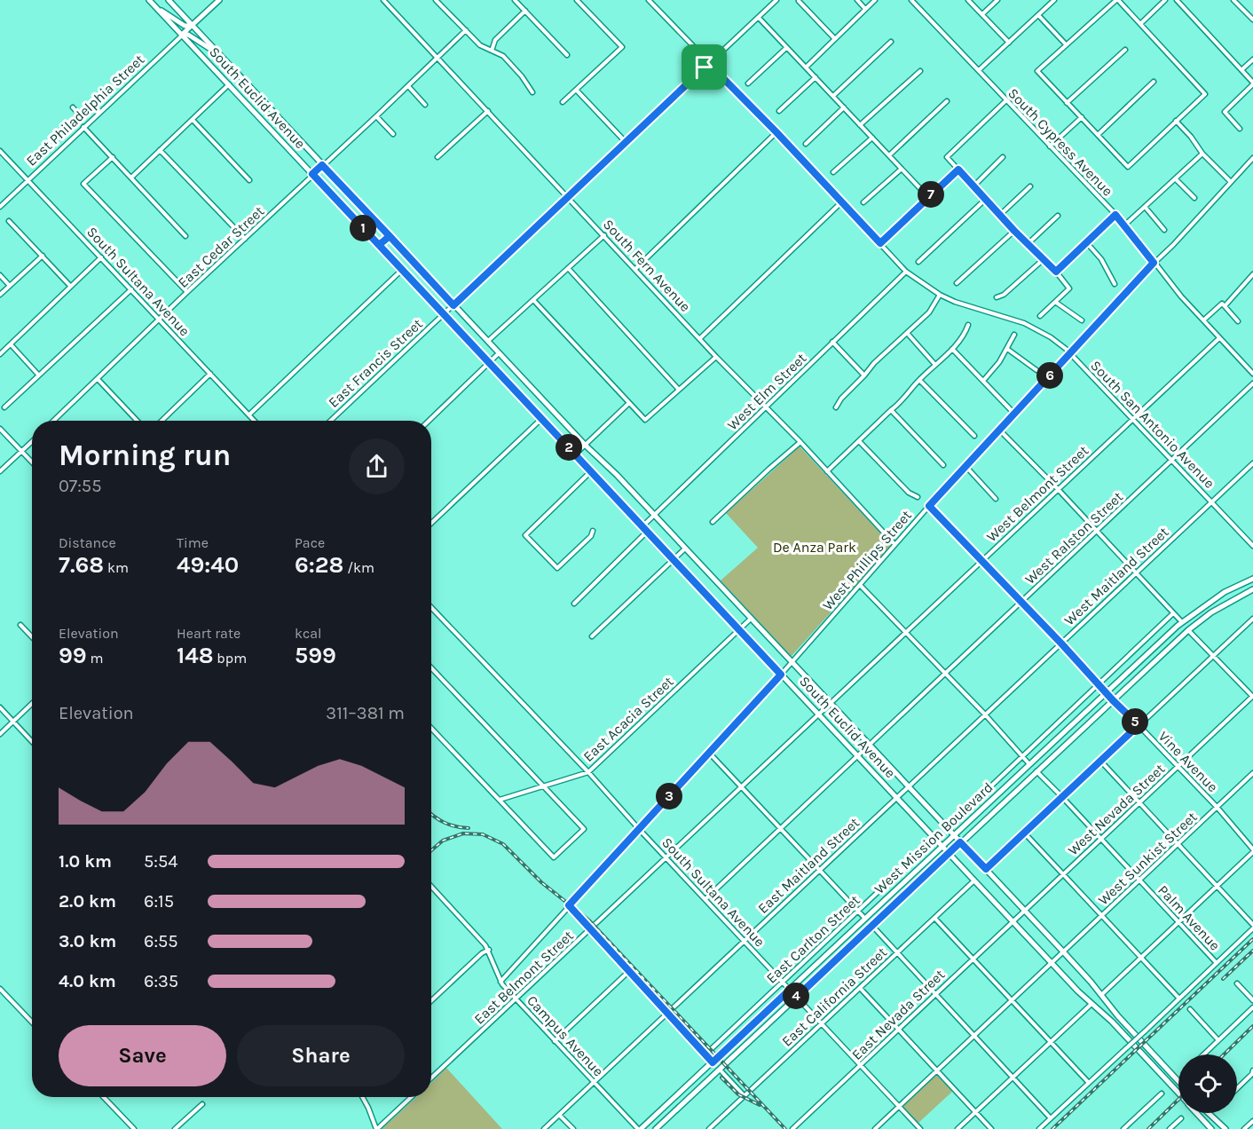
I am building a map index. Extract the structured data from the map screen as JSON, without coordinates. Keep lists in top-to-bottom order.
{
  "streets": {
    "main road": ["South Euclid Avenue", "East Philadelphia Street", "West Mission Boulevard"],
    "street": [
      "South Cypress Avenue",
      "East Cedar Street",
      "South Fern Avenue",
      "South Sultana Avenue",
      "East Francis Street",
      "West Elm Street",
      "South San Antonio Avenue",
      "West Belmont Street",
      "West Ralston Street",
      "West Phillips Street",
      "West Maitland Street",
      "East Acacia Street",
      "Vine Avenue",
      "West Nevada Street",
      "West Sunkist Street",
      "East Maitland Street",
      "Palm Avenue",
      "East Carlton Street",
      "East Belmont Street",
      "East California Street",
      "East Nevada Street",
      "Campus Avenue"
    ]
  },
  "crossings": [
    ["South Euclid Avenue", "East Philadelphia Street"],
    ["South Euclid Avenue", "East Cedar Street"],
    ["South Euclid Avenue", "East Francis Street"],
    ["South Euclid Avenue", "West Elm Street"],
    ["South Euclid Avenue", "West Belmont Street"],
    ["South Euclid Avenue", "West Ralston Street"],
    ["South Euclid Avenue", "West Phillips Street"],
    ["South Euclid Avenue", "West Maitland Street"],
    ["South Euclid Avenue", "East Acacia Street"],
    ["South Euclid Avenue", "West Nevada Street"],
    ["South Euclid Avenue", "West Mission Boulevard"],
    ["South Euclid Avenue", "West Sunkist Street"],
    ["South Euclid Avenue", "East Maitland Street"],
    ["South Euclid Avenue", "East Carlton Street"],
    ["South Euclid Avenue", "East Belmont Street"],
    ["South Euclid Avenue", "East California Street"],
    ["South Euclid Avenue", "East Nevada Street"],
    ["East Philadelphia Street", "South Sultana Avenue"],
    ["South Cypress Avenue", "West Belmont Street"],
    ["South Cypress Avenue", "West Phillips Street"],
    ["East Cedar Street", "South Fern Avenue"],
    ["East Cedar Street", "South Sultana Avenue"],
    ["South Fern Avenue", "East Francis Street"],
    ["South Fern Avenue", "West Elm Street"],
    ["South Fern Avenue", "West Phillips Street"],
    ["South Sultana Avenue", "West Ralston Street"],
    ["South Sultana Avenue", "West Phillips Street"],
    ["South Sultana Avenue", "East Acacia Street"],
    ["South Sultana Avenue", "West Mission Boulevard"],
    ["South Sultana Avenue", "West Sunkist Street"],
    ["South Sultana Avenue", "East Maitland Street"],
    ["South Sultana Avenue", "East Carlton Street"],
    ["South Sultana Avenue", "East Belmont Street"],
    ["South Sultana Avenue", "East California Street"],
    ["South Sultana Avenue", "East Nevada Street"],
    ["East Francis Street", "South San Antonio Avenue"],
    ["West Elm Street", "South San Antonio Avenue"],
    ["South San Antonio Avenue", "West Belmont Street"],
    ["South San Antonio Avenue", "West Ralston Street"],
    ["South San Antonio Avenue", "West Phillips Street"],
    ["South San Antonio Avenue", "West Maitland Street"],
    ["West Belmont Street", "Vine Avenue"],
    ["West Belmont Street", "East Belmont Street"],
    ["West Ralston Street", "Vine Avenue"],
    ["West Phillips Street", "Vine Avenue"],
    ["West Phillips Street", "Campus Avenue"],
    ["West Maitland Street", "Vine Avenue"],
    ["West Maitland Street", "East Maitland Street"],
    ["Vine Avenue", "West Nevada Street"],
    ["Vine Avenue", "West Mission Boulevard"],
    ["Vine Avenue", "West Sunkist Street"],
    ["West Nevada Street", "Palm Avenue"],
    ["West Nevada Street", "East Nevada Street"],
    ["West Mission Boulevard", "Palm Avenue"],
    ["West Mission Boulevard", "Campus Avenue"],
    ["West Sunkist Street", "Palm Avenue"],
    ["East Maitland Street", "Campus Avenue"],
    ["East Belmont Street", "Campus Avenue"]
  ],
  "parks": ["De Anza Park"],
  "page": {
    "pins": [
      "7",
      "1",
      "6",
      "2",
      "5",
      "3",
      "4"
    ],
    "heading": ["Morning run", "07:55"],
    "stats": [
      ["Distance", "7.68 km"],
      ["Time", "49:40"],
      ["Pace", "6:28 /km"],
      ["Elevation", "99 m"],
      ["Heart rate", "148 bpm"],
      ["kcal", "599"]
    ],
    "chart": ["Elevation", "311–381 m"],
    "list": [
      {
        "name": "1.0 km",
        "note": "5:54"
      },
      {
        "name": "2.0 km",
        "note": "6:15"
      },
      {
        "name": "3.0 km",
        "note": "6:55"
      },
      {
        "name": "4.0 km",
        "note": "6:35"
      }
    ],
    "buttons": ["Save", "Share"]
  }
}
